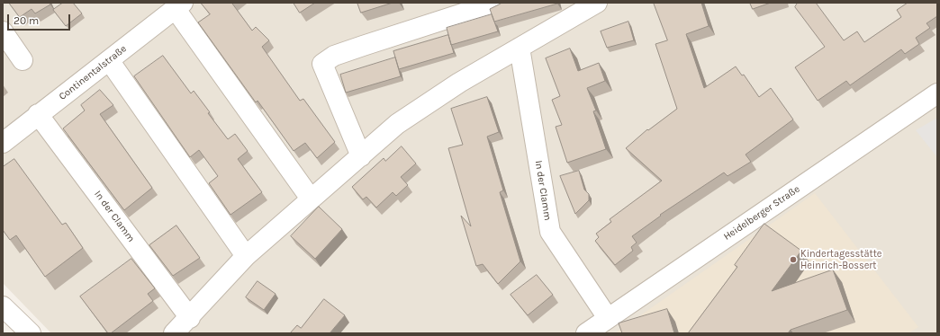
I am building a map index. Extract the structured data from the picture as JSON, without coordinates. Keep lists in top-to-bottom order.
{
  "streets": {
    "street": ["Continentalstraße", "In der Clamm", "Heidelberger Straße"]
  },
  "crossings": [
    ["Continentalstraße", "In der Clamm"],
    ["In der Clamm", "Heidelberger Straße"]
  ],
  "places": ["Kindertagesstätte Heinrich-Bossert"],
  "scale_bar": "20 m"
}
